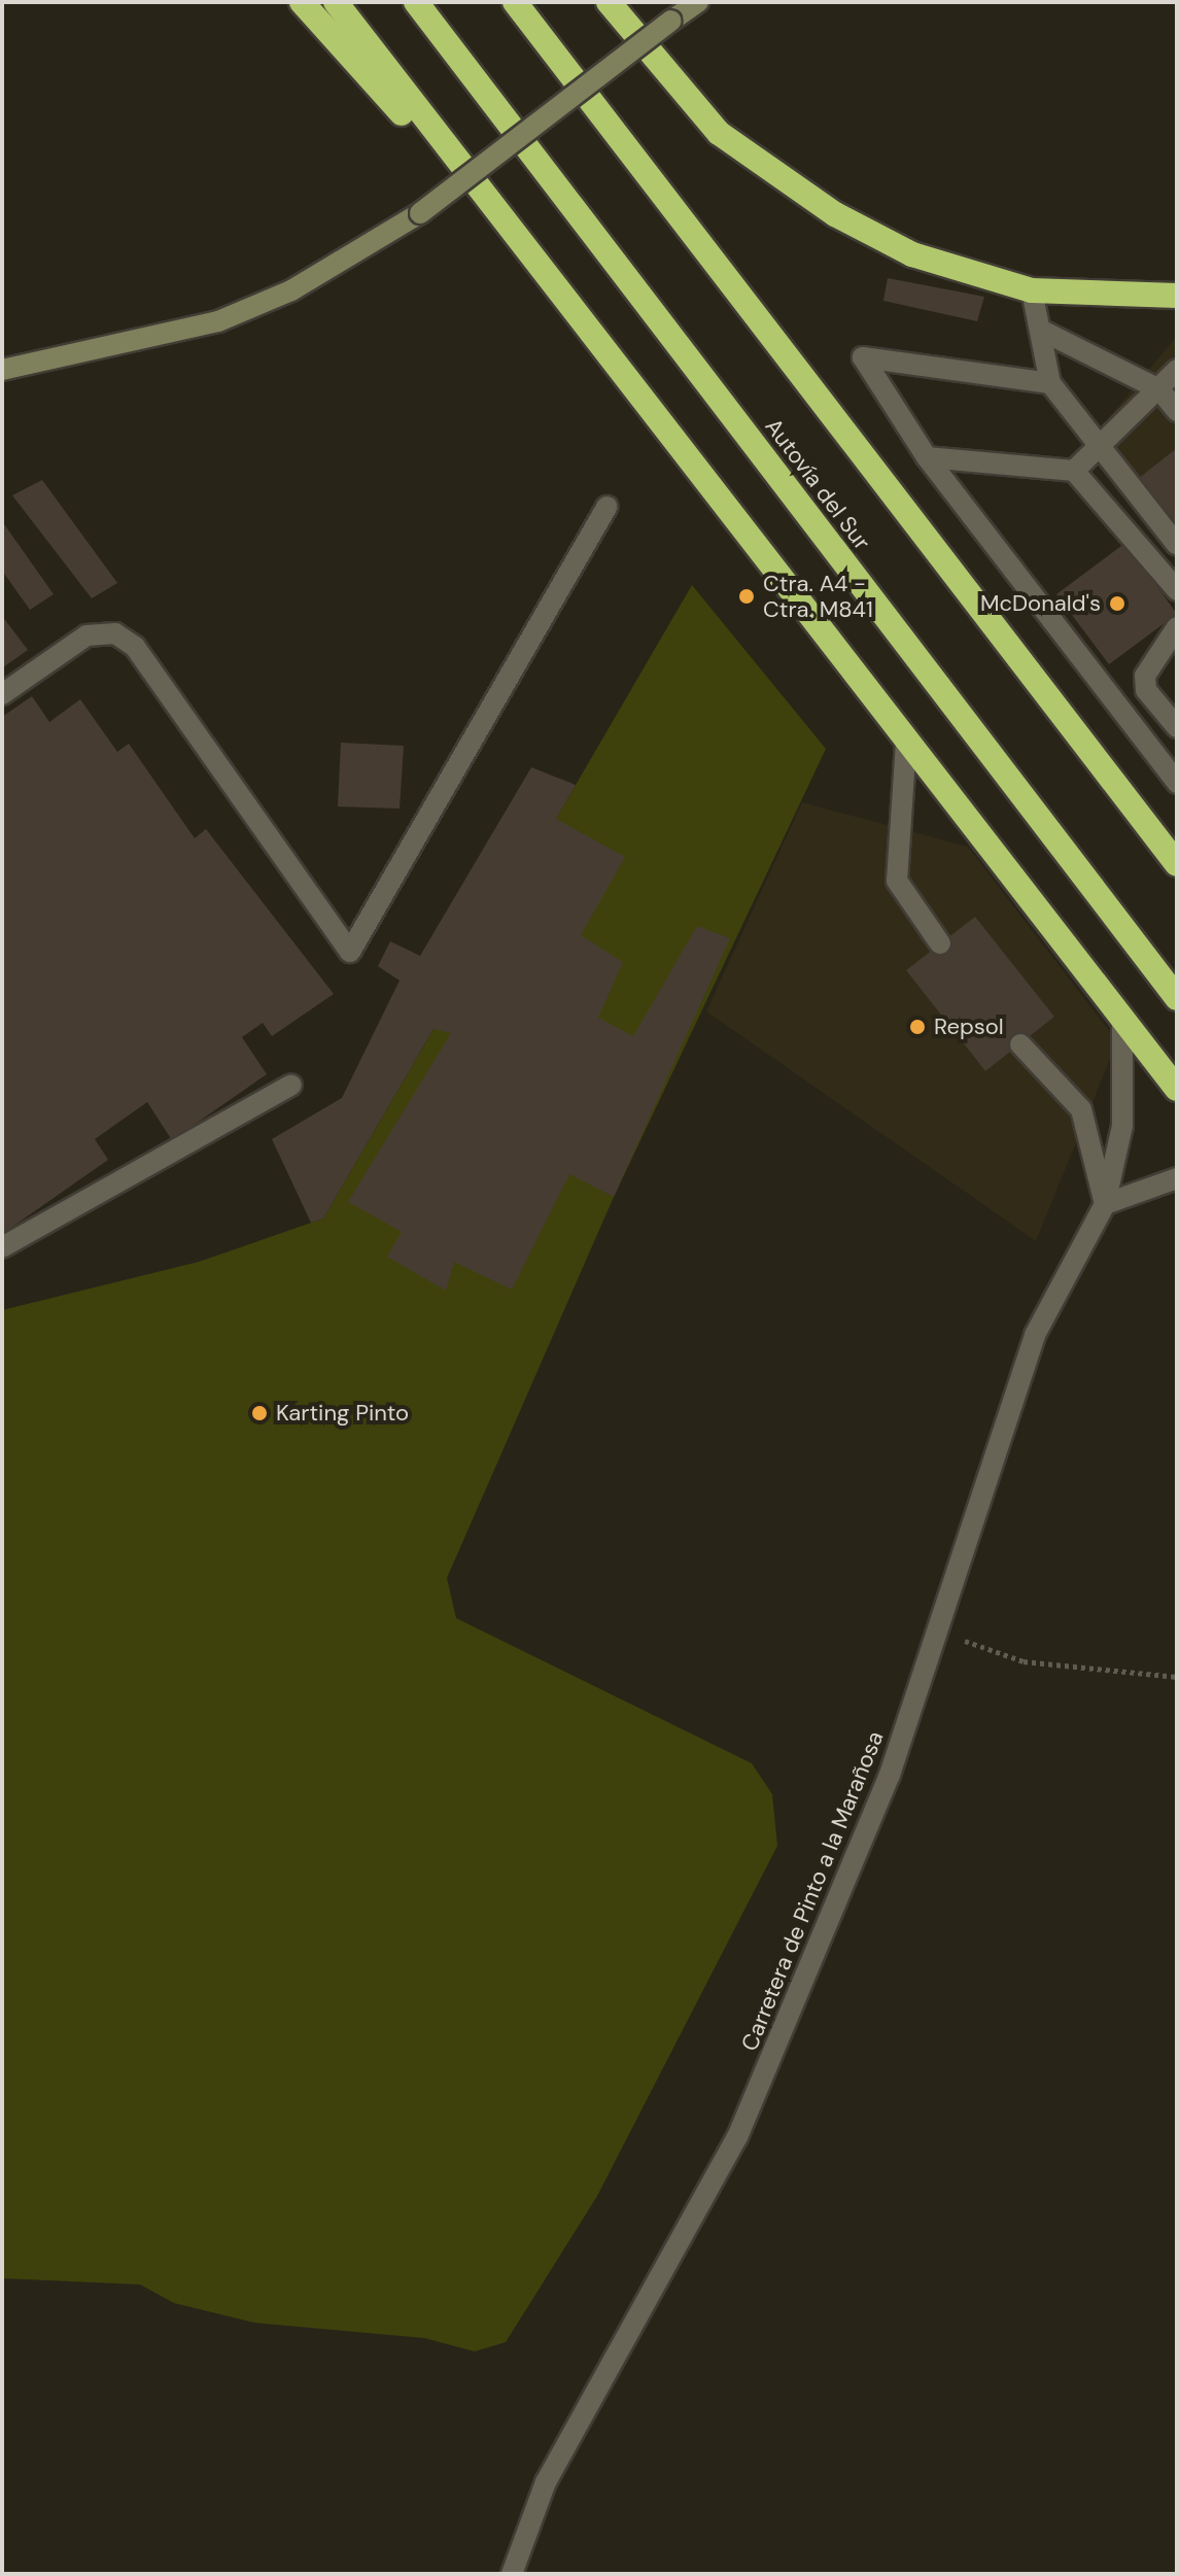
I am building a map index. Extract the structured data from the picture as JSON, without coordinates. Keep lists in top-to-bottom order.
{
  "streets": {
    "highway": ["Autovía del Sur"],
    "street": ["Carretera de Pinto a la Marañosa"]
  },
  "places": [
    "Ctra. A4 - Ctra. M841",
    "McDonald's",
    "Repsol",
    "Karting Pinto"
  ]
}
